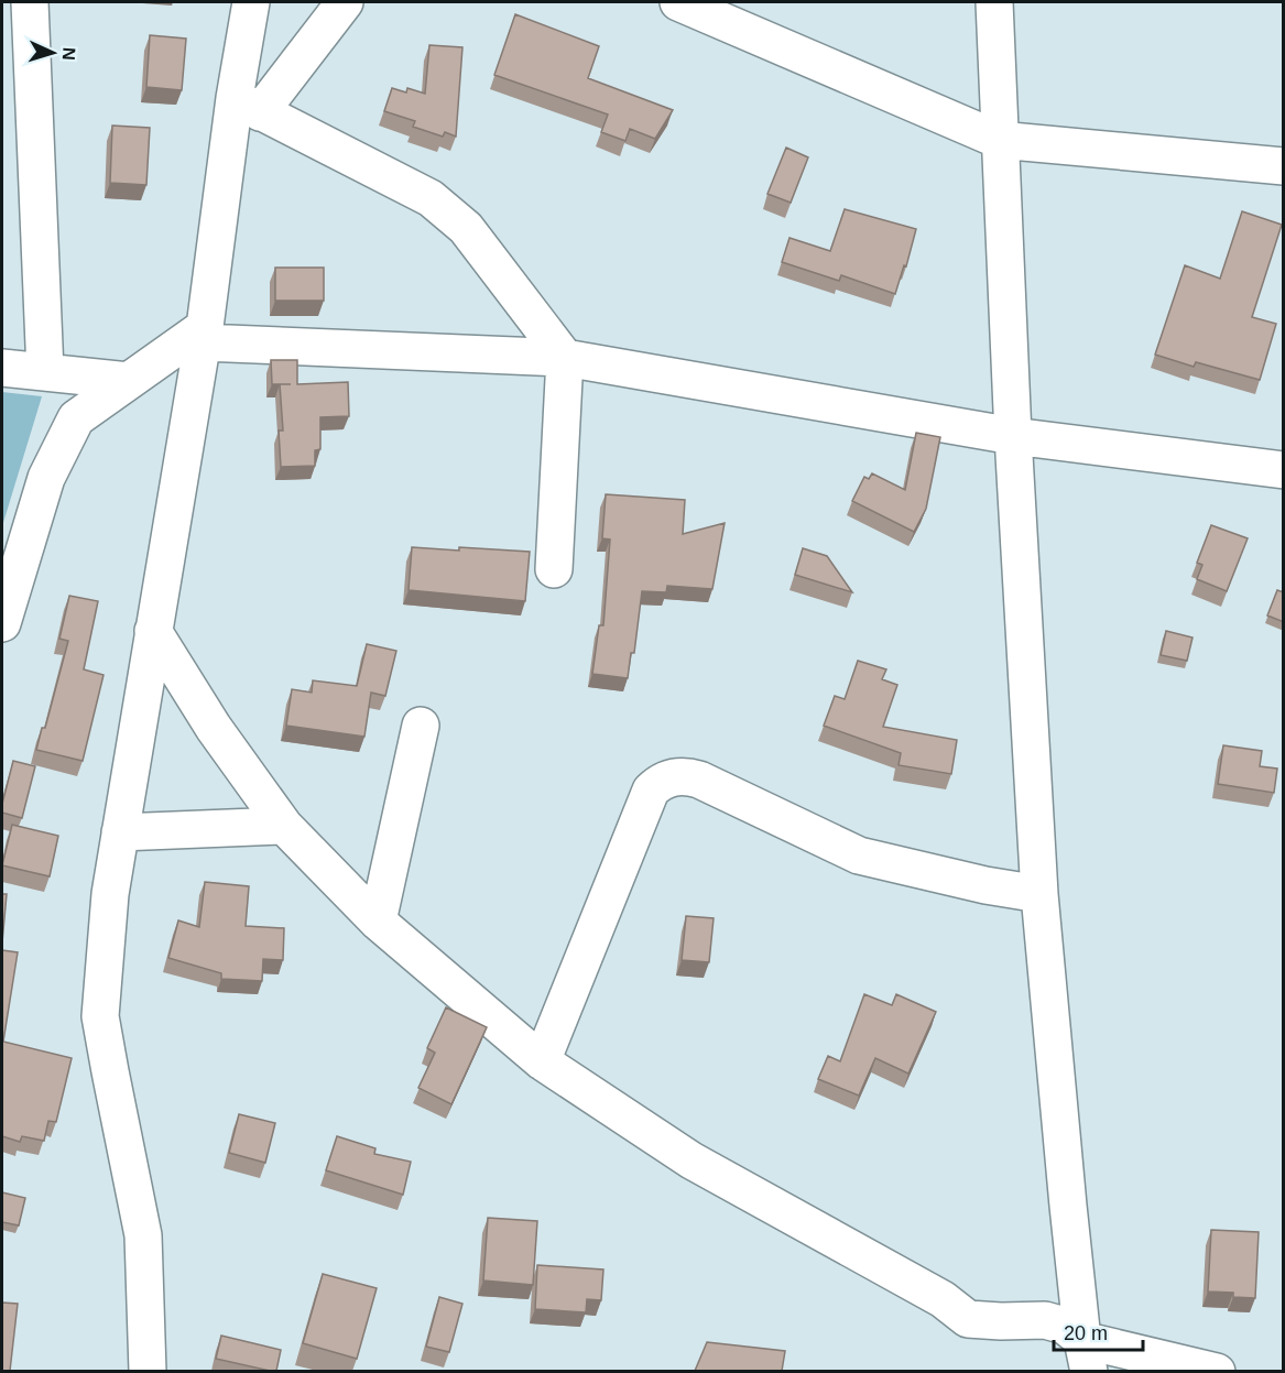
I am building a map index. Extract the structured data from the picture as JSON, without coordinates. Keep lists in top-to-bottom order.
{
  "scale_bar": "20 m",
  "north": "right"
}
